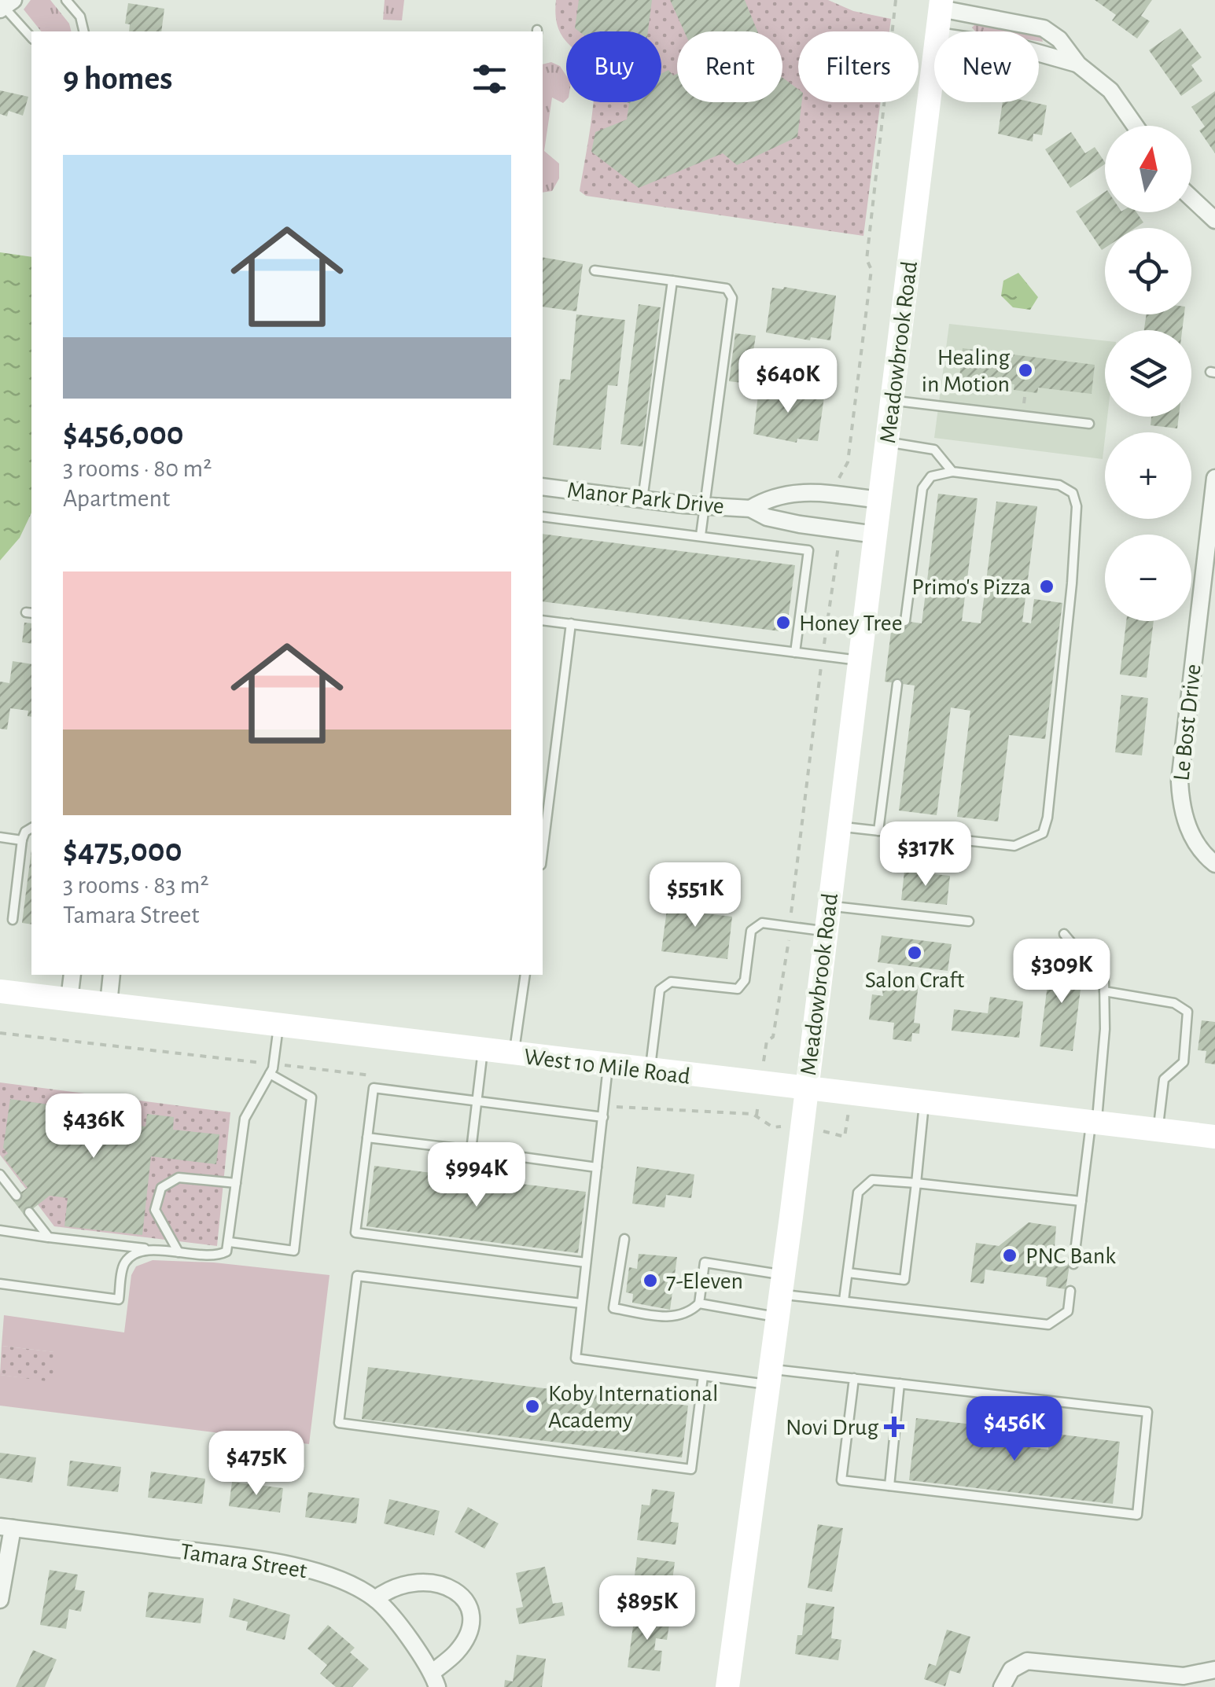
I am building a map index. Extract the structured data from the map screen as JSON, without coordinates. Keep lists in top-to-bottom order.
{
  "streets": {
    "street": [
      "Meadowbrook Road",
      "Manor Park Drive",
      "Le Bost Drive",
      "West 10 Mile Road",
      "Tamara Street"
    ]
  },
  "crossings": [
    ["Meadowbrook Road", "Manor Park Drive"],
    ["Meadowbrook Road", "West 10 Mile Road"]
  ],
  "places": {
    "other": [
      "Healing in Motion",
      "Primo's Pizza",
      "Honey Tree",
      "Salon Craft",
      "PNC Bank",
      "7-Eleven",
      "Koby International Academy"
    ],
    "health": ["Novi Drug"]
  },
  "north": "top",
  "page": {
    "chip": [
      "Buy",
      "Rent",
      "Filters",
      "New"
    ],
    "heading": "9 homes",
    "map_buttons": ["+", "−"],
    "list": [
      {
        "name": "$456,000",
        "note": "3 rooms · 80 m² · Apartment"
      },
      {
        "name": "$475,000",
        "note": "3 rooms · 83 m² · Tamara Street"
      }
    ],
    "price": [
      "$640K",
      "$317K",
      "$551K",
      "$309K",
      "$436K",
      "$994K",
      "$456K",
      "$475K",
      "$895K"
    ]
  }
}
